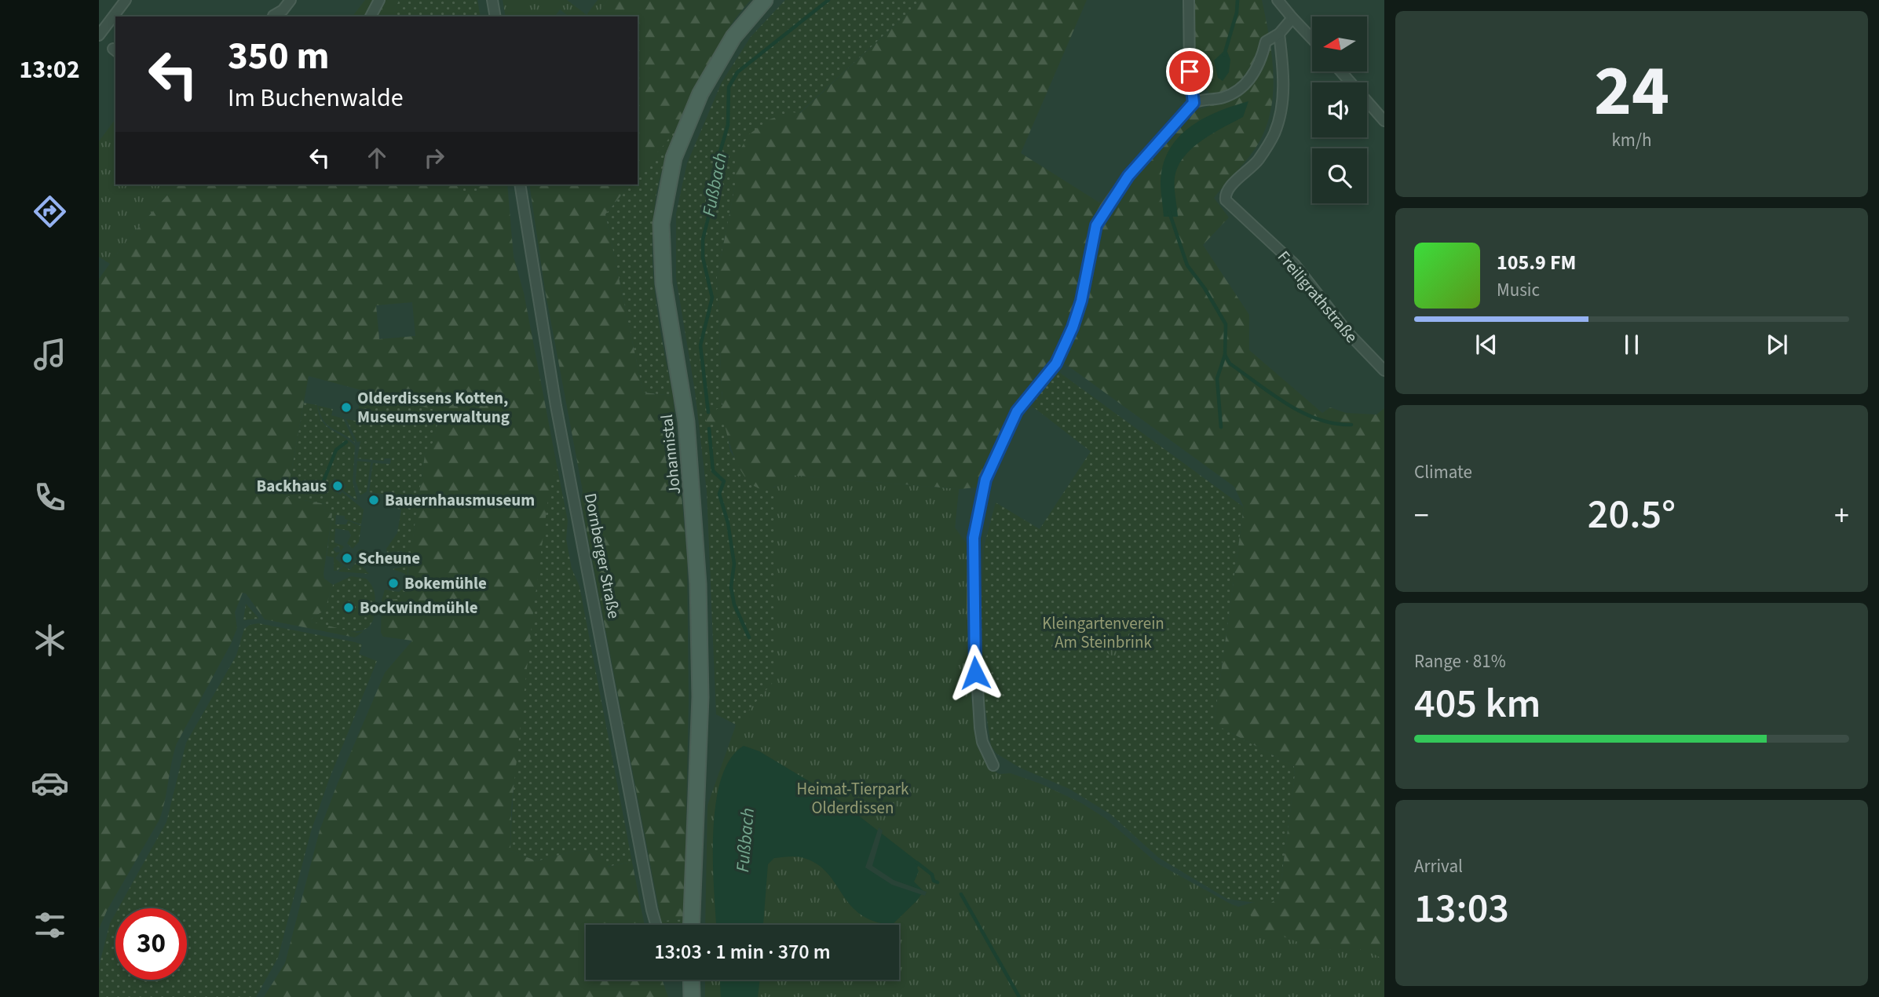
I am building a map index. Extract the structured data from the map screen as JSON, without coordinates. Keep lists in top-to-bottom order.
{
  "streets": {
    "main road": ["Johannistal"],
    "street": ["Freiligrathstraße", "Dornberger Straße"]
  },
  "water": ["Fußbach"],
  "parks": ["Kleingartenverein Am Steinbrink", "Heimat-Tierpark Olderdissen"],
  "places": [
    "Olderdissens Kotten, Museumsverwaltung",
    "Backhaus",
    "Bauernhausmuseum",
    "Scheune",
    "Bokemühle",
    "Bockwindmühle"
  ],
  "north": "left",
  "page": {
    "tabs": "13:02",
    "tile": [
      ["24", "km/h"],
      "Climate",
      ["Range · 81%", "405 km"],
      ["Arrival", "13:03"]
    ],
    "turn": ["350 m", "Im Buchenwalde"],
    "song": ["105.9 FM", "Music"],
    "heat": ["−", "20.5°", "+"],
    "limit": "30",
    "trip": "13:03 · 1 min · 370 m"
  }
}
